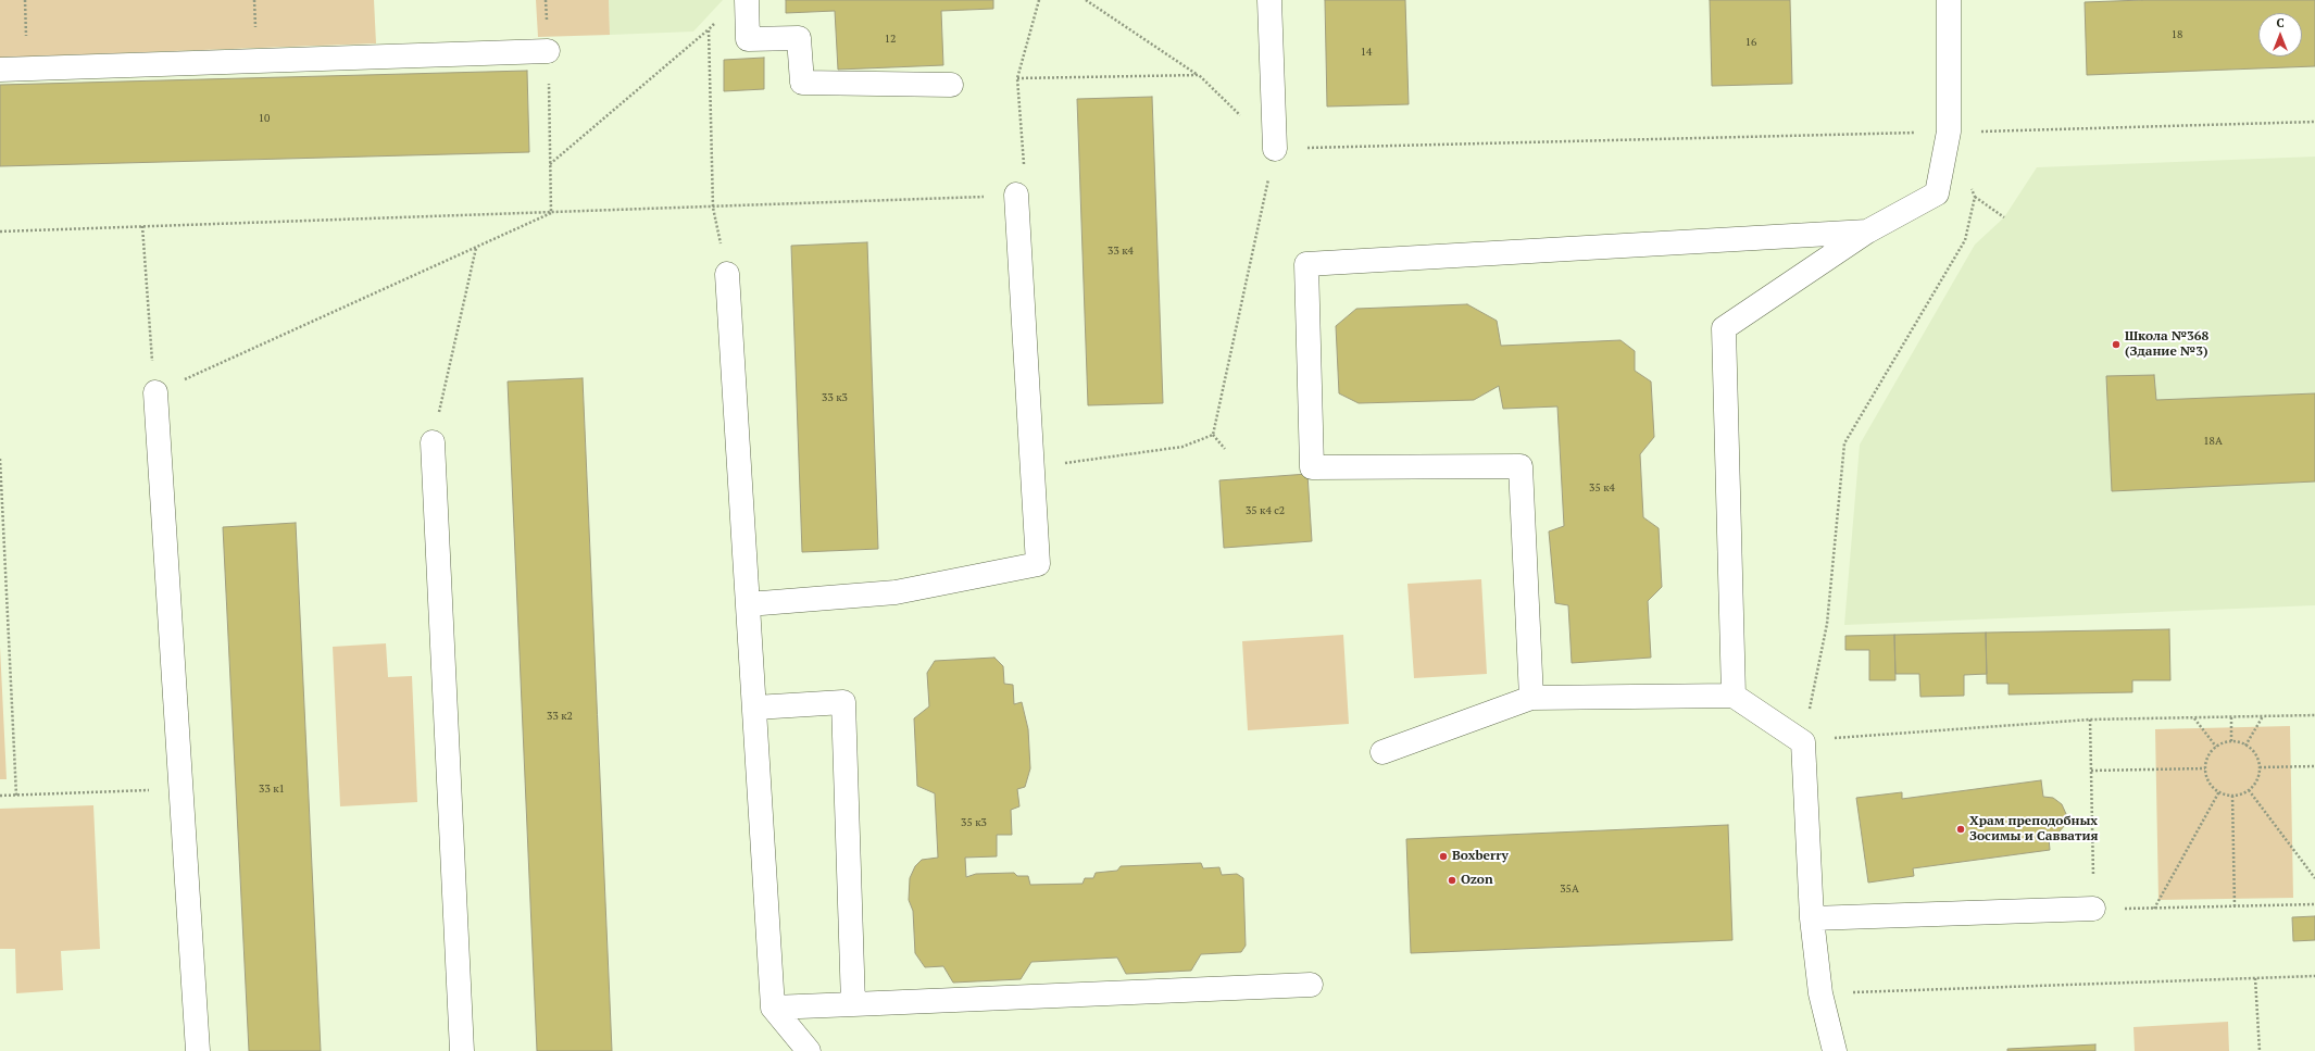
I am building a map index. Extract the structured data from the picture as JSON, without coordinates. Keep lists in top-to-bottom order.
{
  "places": [
    "Школа №368 (Здание №3)",
    "Храм преподобных Зосимы и Савватия",
    "Boxberry",
    "Ozon"
  ],
  "house_numbers": [
    "18",
    "12",
    "16",
    "14",
    "10",
    "33 к4",
    "33 к3",
    "18А",
    "35 к4",
    "35 к4 с2",
    "33 к2",
    "33 к1",
    "35 к3",
    "35А"
  ],
  "north": "top"
}
